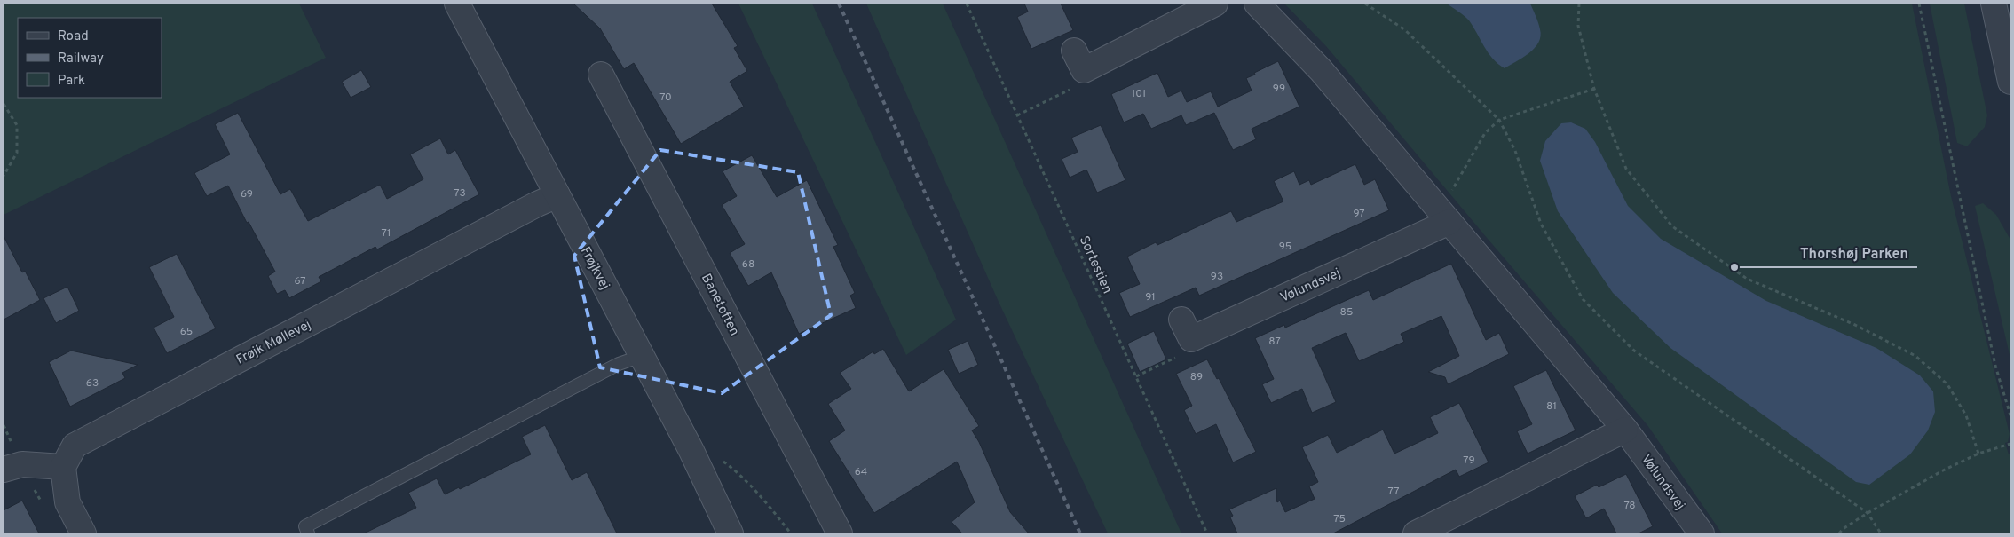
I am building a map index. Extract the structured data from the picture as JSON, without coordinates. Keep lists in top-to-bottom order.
{
  "streets": {
    "street": [
      "Frøjkvej",
      "Vølundsvej",
      "Banetoften",
      "Frøjk Møllevej"
    ],
    "path": ["Sortestien"]
  },
  "crossings": [
    ["Frøjkvej", "Frøjk Møllevej"]
  ],
  "places": ["Thorshøj Parken"],
  "house_numbers": [
    "99",
    "101",
    "70",
    "73",
    "69",
    "97",
    "71",
    "95",
    "68",
    "93",
    "67",
    "91",
    "85",
    "65",
    "87",
    "89",
    "63",
    "81",
    "79",
    "64",
    "77",
    "78",
    "75"
  ],
  "legend": ["Road", "Railway", "Park"]
}
